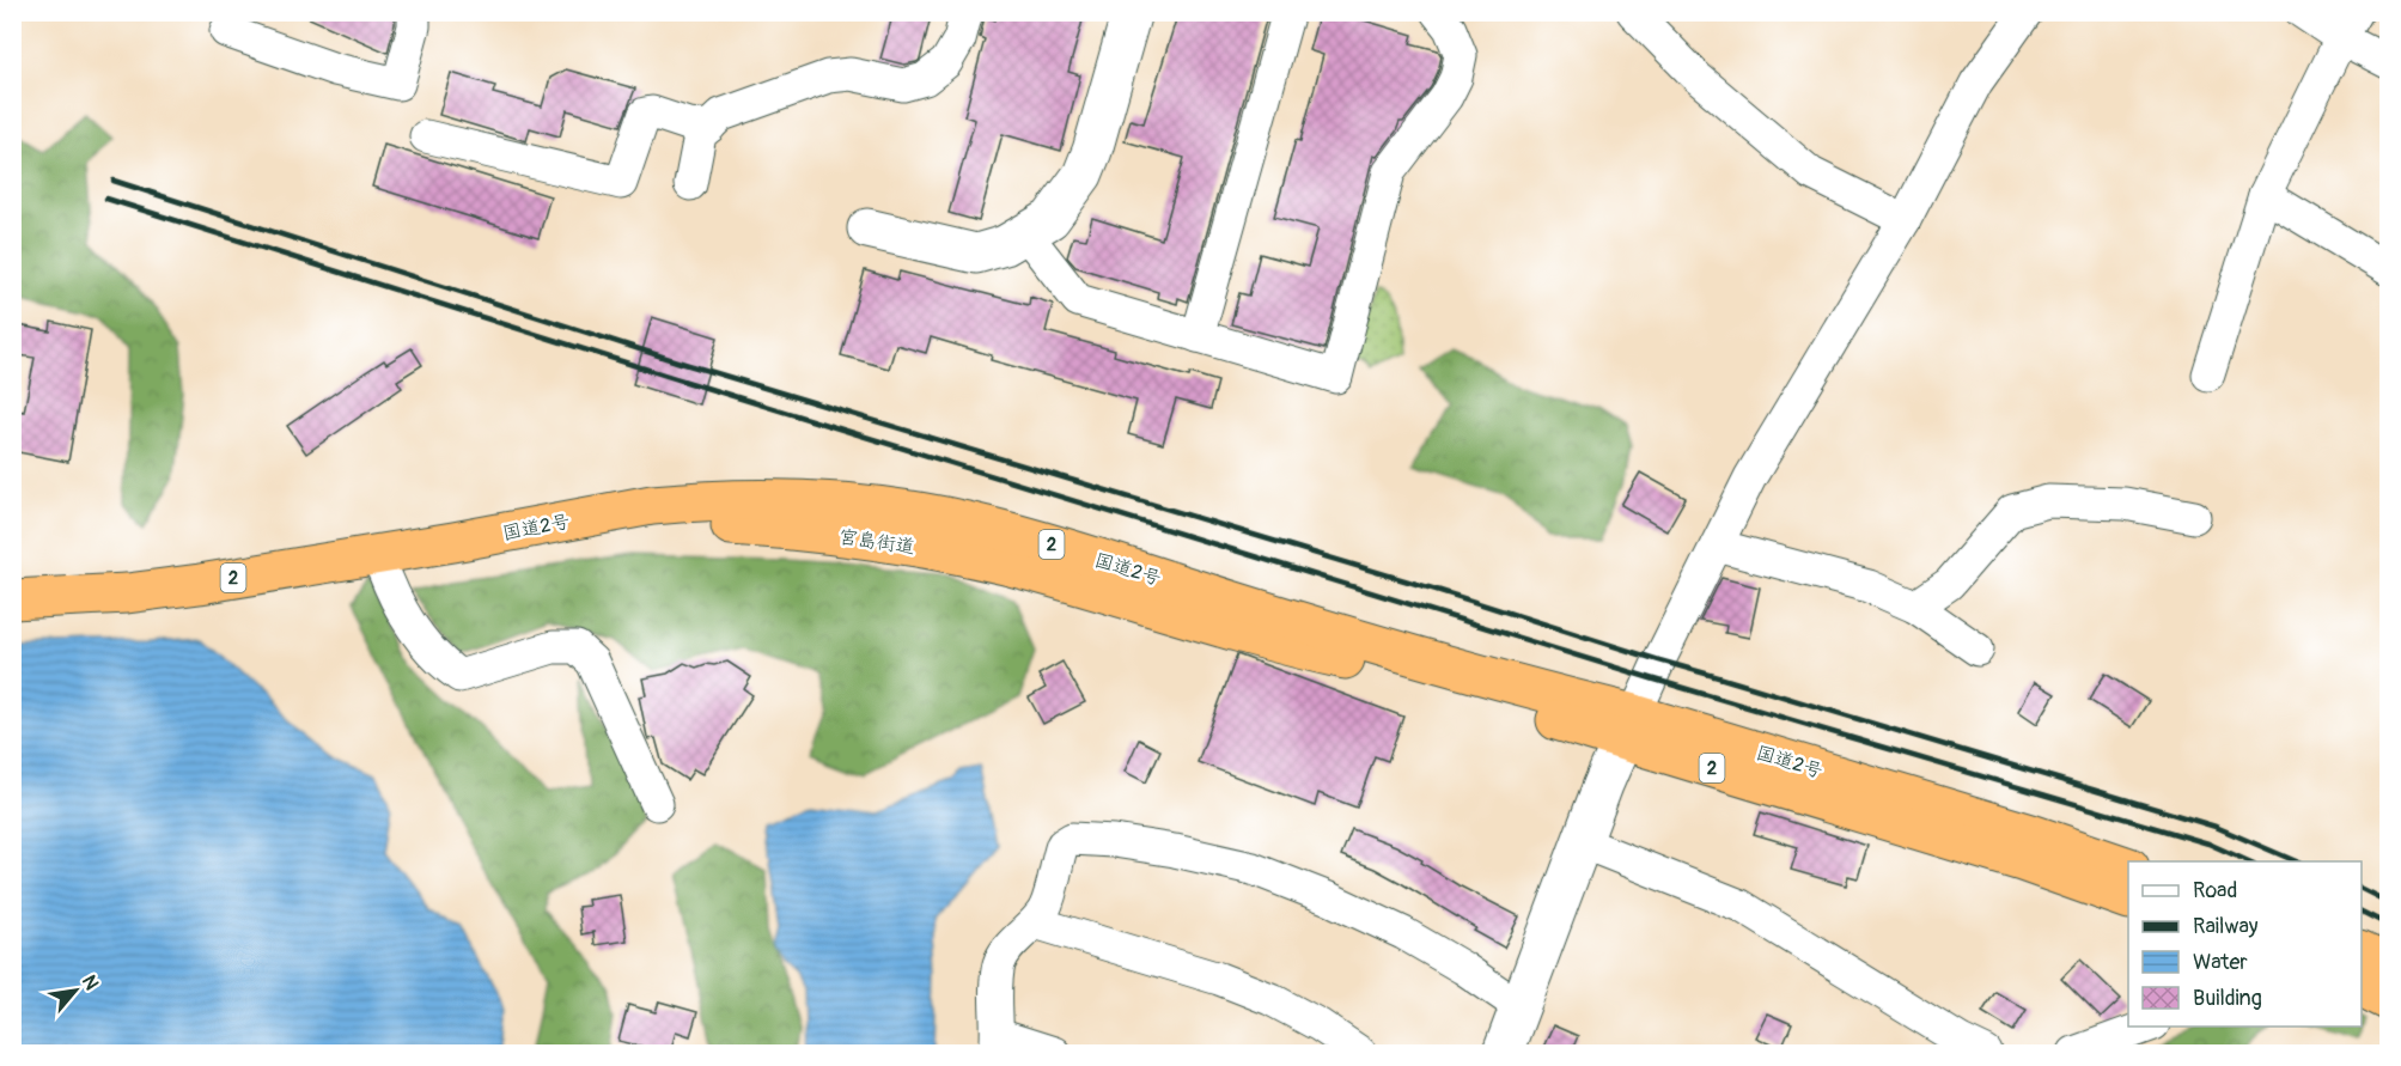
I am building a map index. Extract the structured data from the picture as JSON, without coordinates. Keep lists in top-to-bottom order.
{
  "streets": {
    "highway": ["国道2号", "宮島街道", "2"]
  },
  "crossings": [
    ["国道2号", "宮島街道"]
  ],
  "legend": [
    "Road",
    "Railway",
    "Water",
    "Building"
  ],
  "north": "top right"
}
